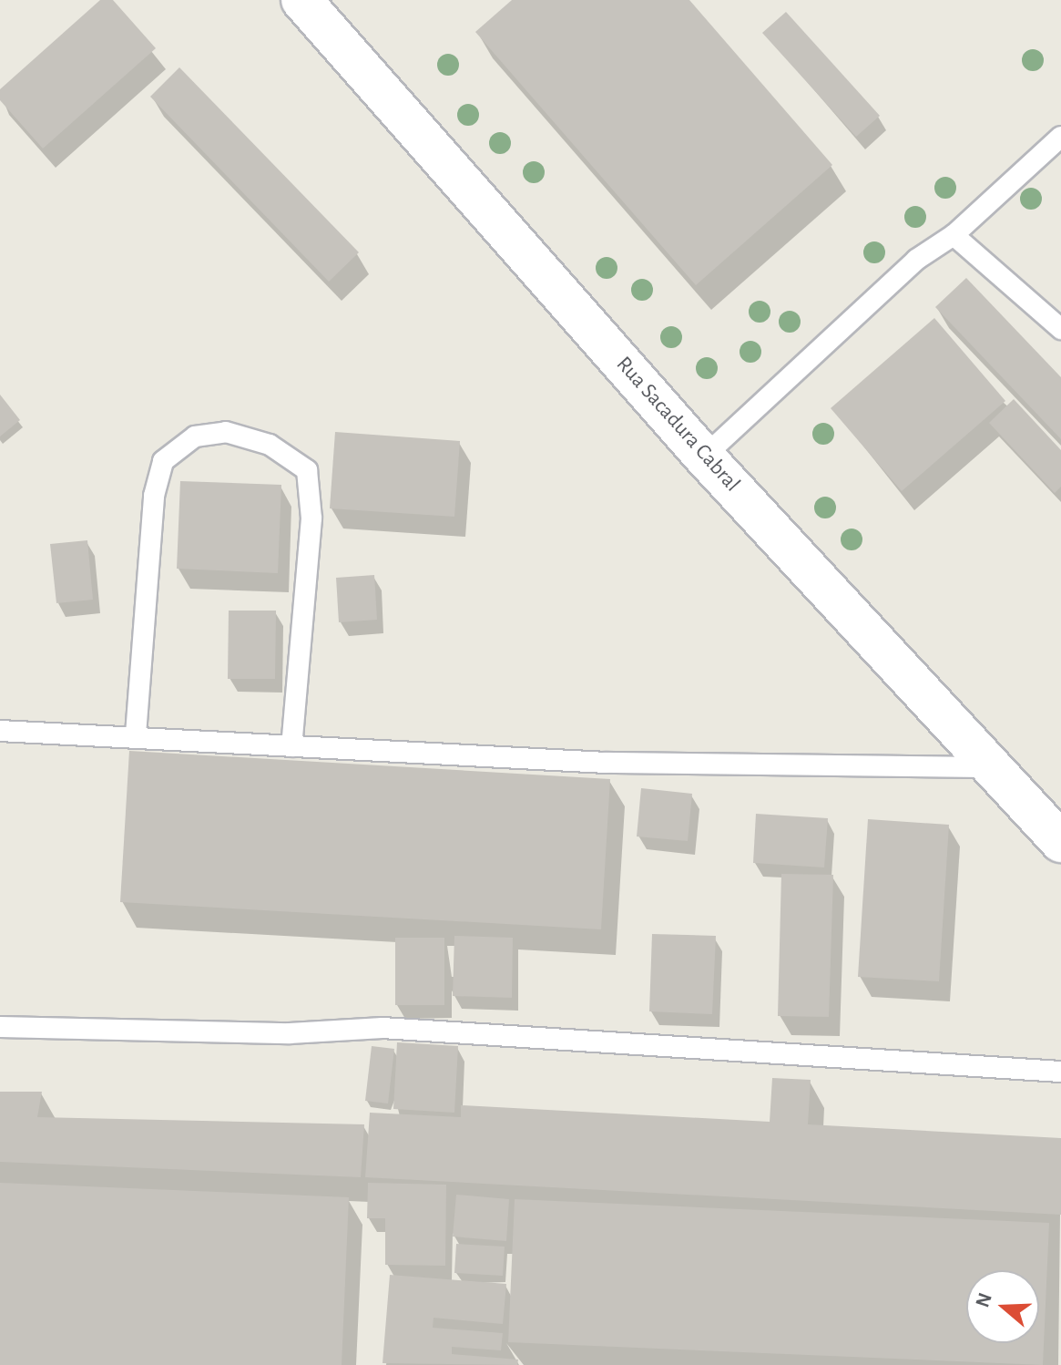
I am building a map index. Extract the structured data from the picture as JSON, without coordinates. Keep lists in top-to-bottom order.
{
  "streets": {
    "main road": ["Rua Sacadura Cabral"]
  },
  "north": "left"
}
